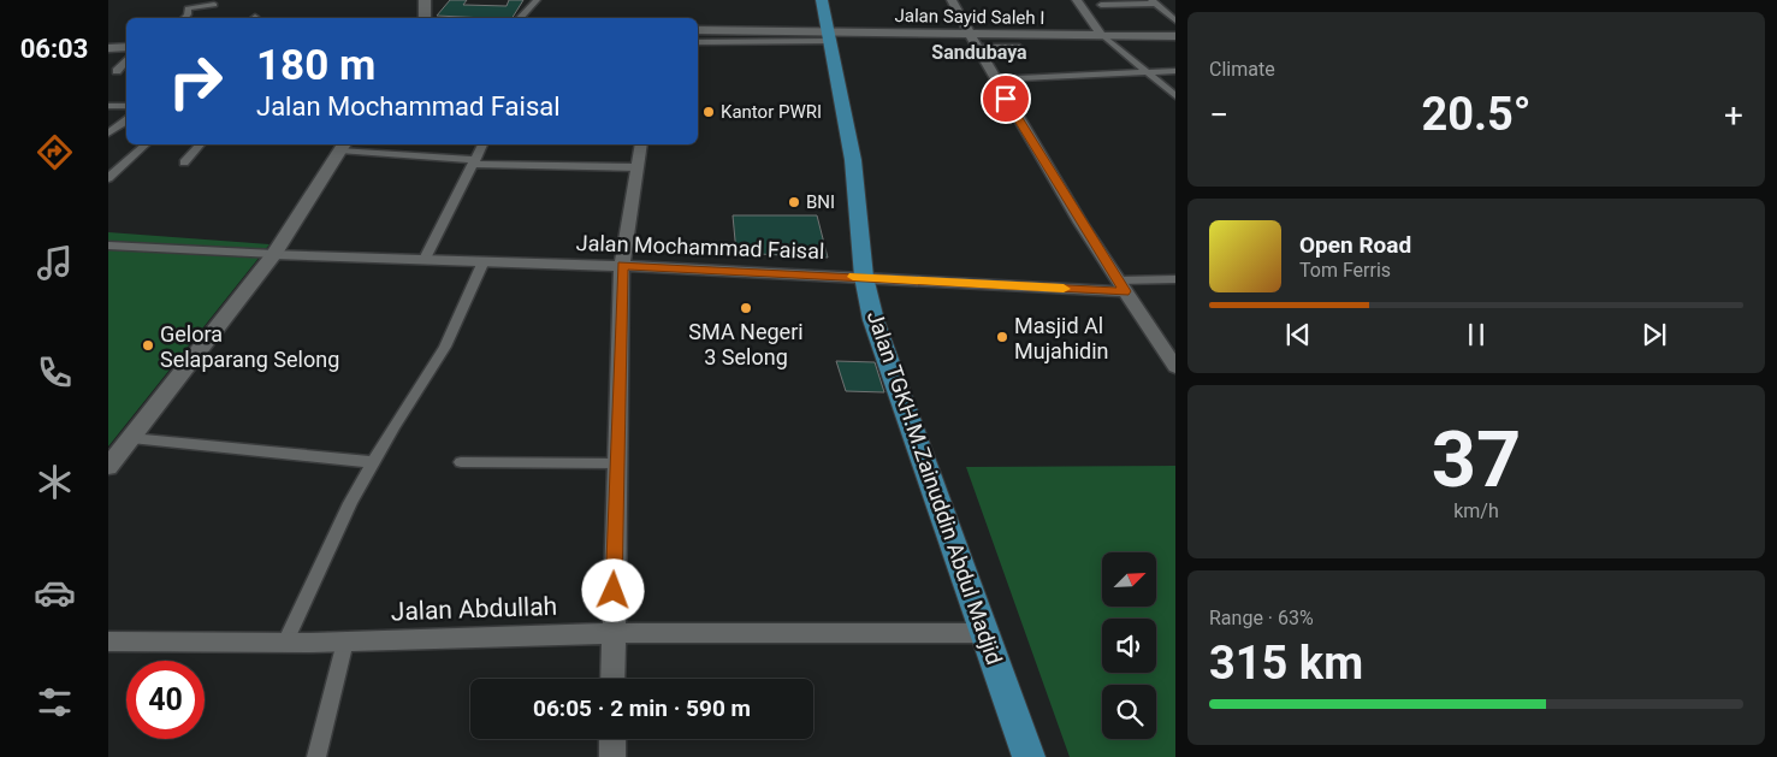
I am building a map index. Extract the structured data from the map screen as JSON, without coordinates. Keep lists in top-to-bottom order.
{
  "streets": {
    "main road": ["Jalan TGKH.M.Zainuddin Abdul Madjid"],
    "street": ["Jalan Sayid Saleh I", "Jalan Mochammad Faisal", "Jalan Abdullah"]
  },
  "crossings": [
    ["Jalan Sayid Saleh I", "Jalan TGKH.M.Zainuddin Abdul Madjid"],
    ["Jalan Mochammad Faisal", "Jalan TGKH.M.Zainuddin Abdul Madjid"],
    ["Jalan TGKH.M.Zainuddin Abdul Madjid", "Jalan Abdullah"]
  ],
  "districts": ["Sandubaya"],
  "places": [
    "Kantor PWRI",
    "BNI",
    "SMA Negeri 3 Selong",
    "Masjid Al Mujahidin",
    "Gelora Selaparang Selong"
  ],
  "north": "top right",
  "page": {
    "tabs": "06:03",
    "tile": [
      "Climate",
      ["37", "km/h"],
      ["Range · 63%", "315 km"]
    ],
    "turn": ["180 m", "Jalan Mochammad Faisal"],
    "heat": ["−", "20.5°", "+"],
    "song": ["Open Road", "Tom Ferris"],
    "limit": "40",
    "trip": "06:05 · 2 min · 590 m"
  }
}
